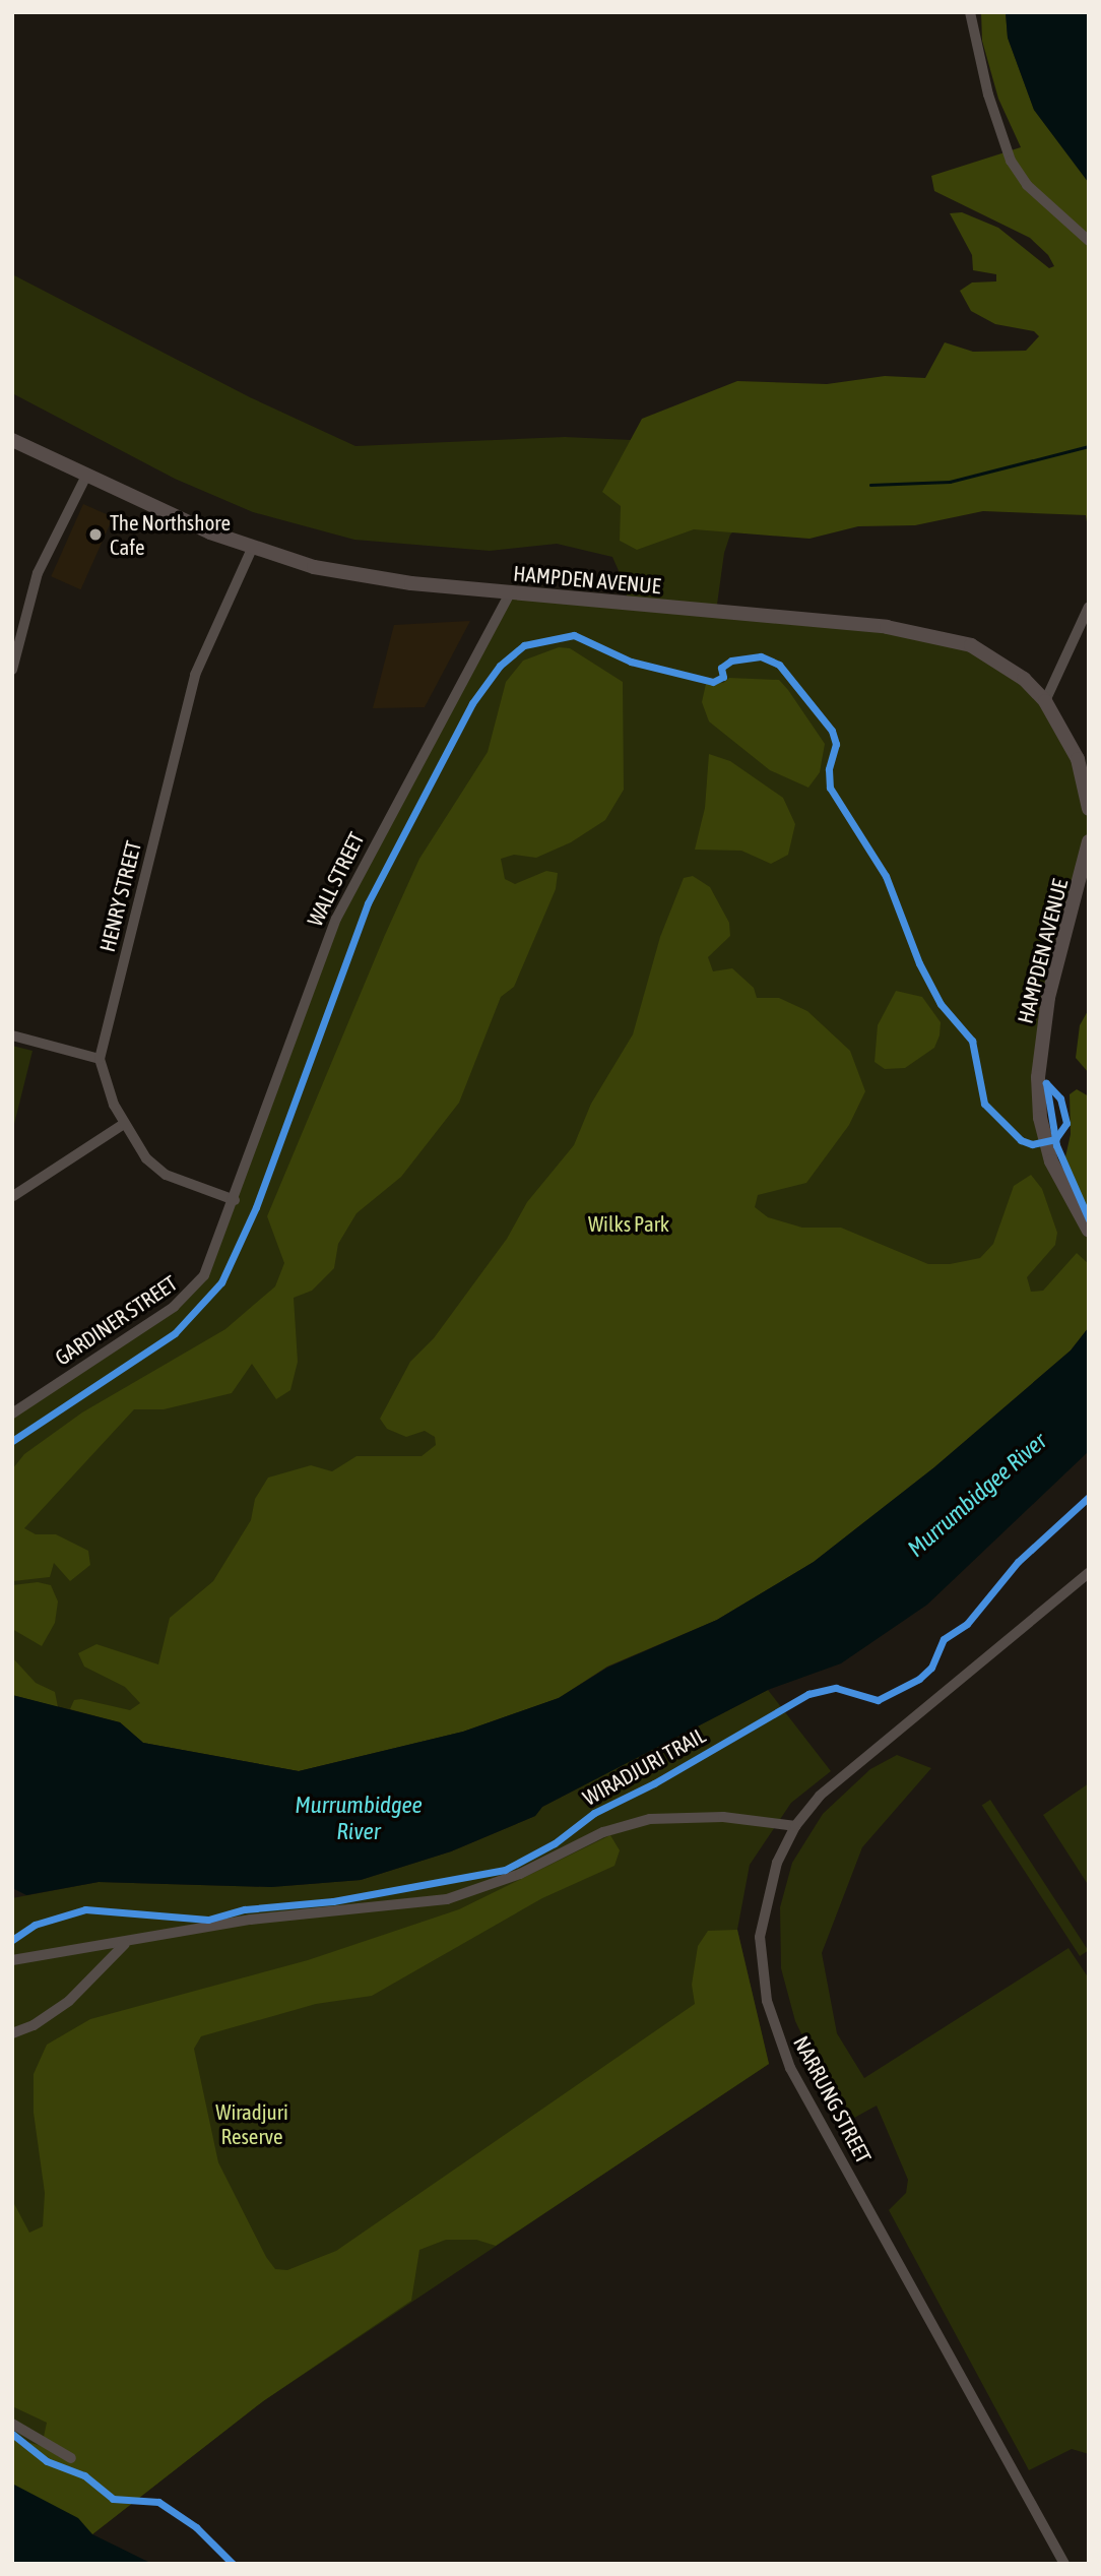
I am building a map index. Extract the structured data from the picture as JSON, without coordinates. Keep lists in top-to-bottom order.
{
  "streets": {
    "main road": ["HAMPDEN AVENUE"],
    "street": [
      "WALL STREET",
      "HENRY STREET",
      "GARDINER STREET",
      "NARRUNG STREET"
    ],
    "cycle path": ["WIRADJURI TRAIL"]
  },
  "crossings": [
    ["HAMPDEN AVENUE", "WALL STREET"],
    ["HAMPDEN AVENUE", "HENRY STREET"],
    ["WALL STREET", "GARDINER STREET"]
  ],
  "water": ["Murrumbidgee River"],
  "parks": ["Wilks Park", "Wiradjuri Reserve"],
  "places": ["The Northshore Cafe"]
}
